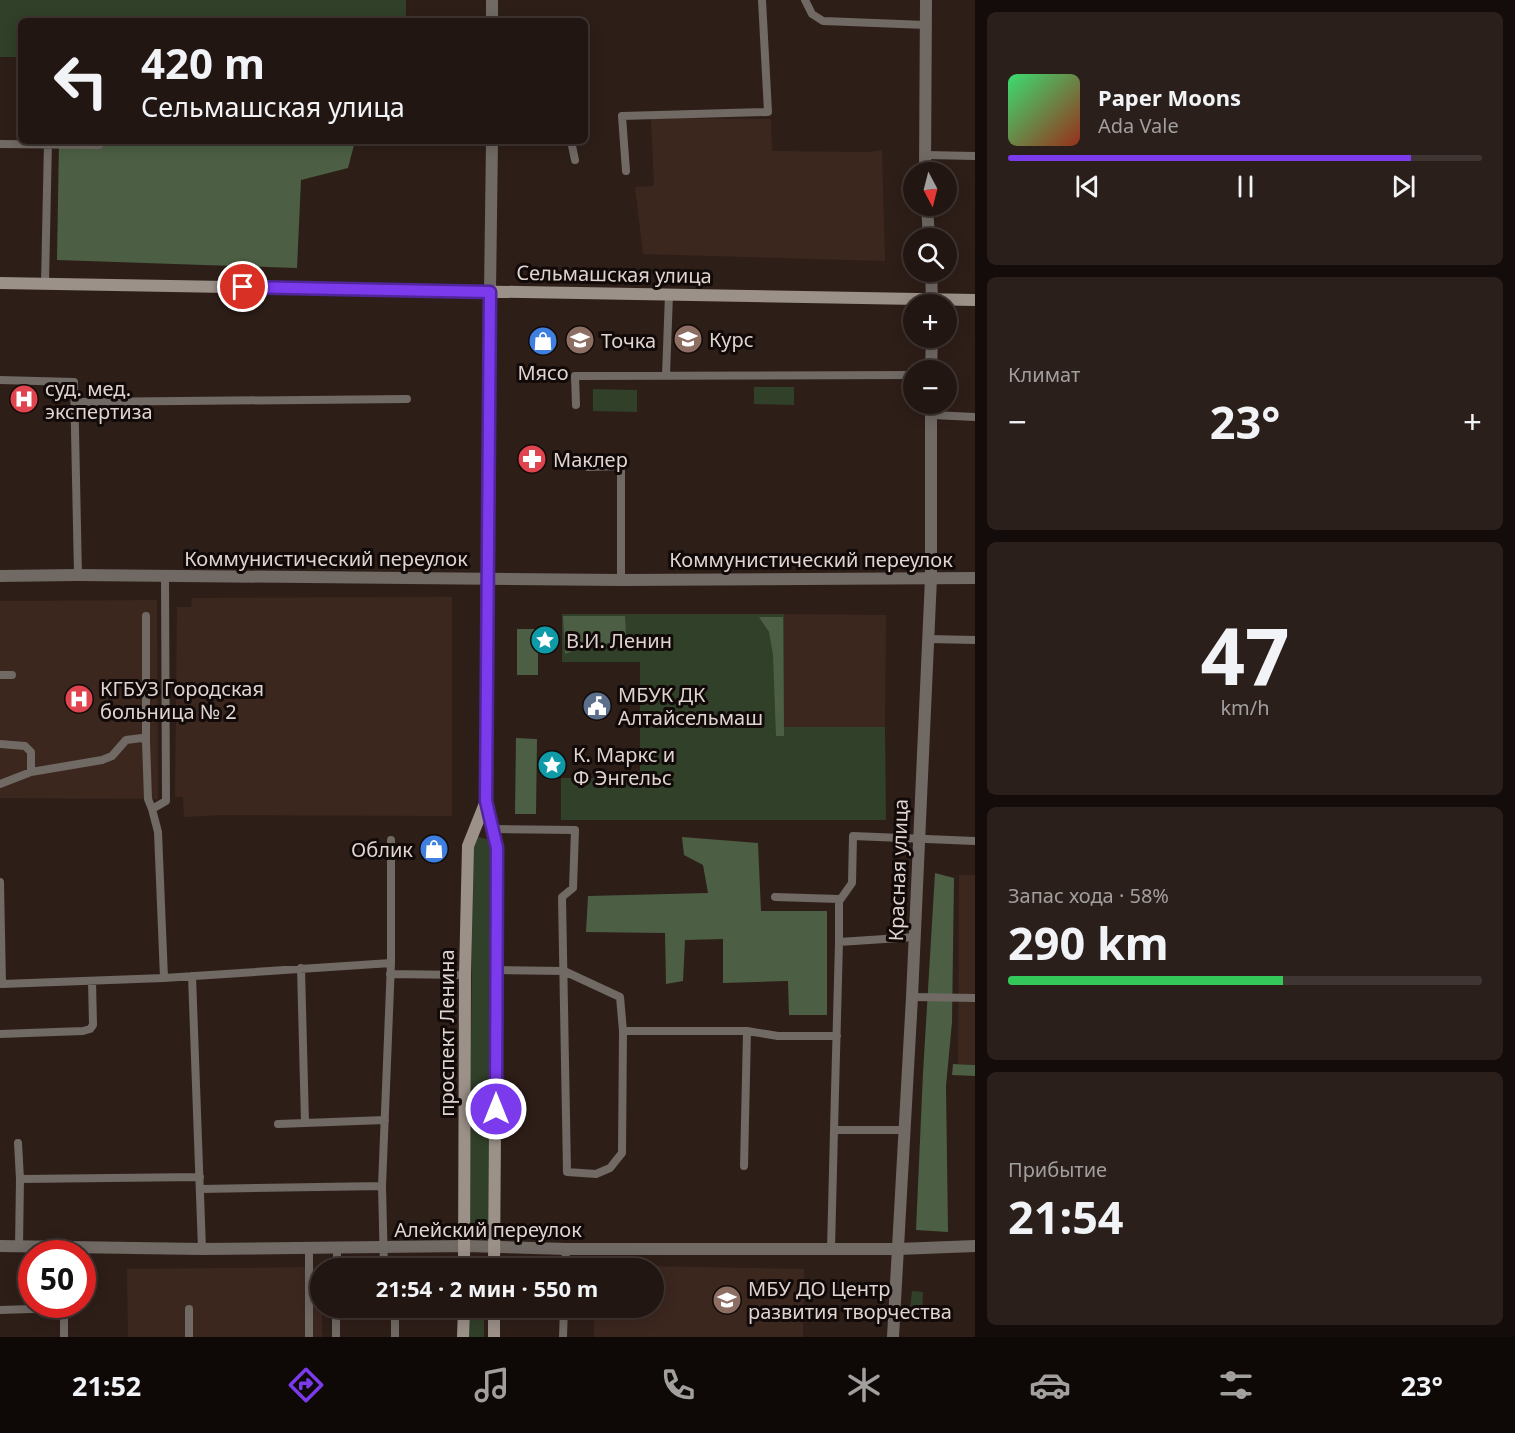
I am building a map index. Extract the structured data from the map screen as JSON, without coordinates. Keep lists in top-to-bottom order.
{
  "streets": {
    "main road": ["Сельмашская улица", "проспект Ленина"],
    "street": ["Коммунистический переулок", "Красная улица", "Алейский переулок"]
  },
  "crossings": [
    ["Сельмашская улица", "проспект Ленина"],
    ["Коммунистический переулок", "Красная улица"],
    ["Коммунистический переулок", "проспект Ленина"],
    ["Красная улица", "Алейский переулок"],
    ["проспект Ленина", "Алейский переулок"]
  ],
  "places": {
    "school or university": ["Курс", "Точка", "МБУ ДО Центр развития творчества"],
    "shop": ["Мясо", "Облик"],
    "hospital": ["суд. мед. экспертиза", "КГБУЗ Городская больница № 2"],
    "pharmacy": ["Маклер"],
    "place": ["В.И. Ленин", "К. Маркс и Ф Энгельс"],
    "public building": ["МБУК ДК Алтайсельмаш"]
  },
  "north": "bottom",
  "page": {
    "turn": ["420 m", "Сельмашская улица"],
    "song": ["Paper Moons", "Ada Vale"],
    "map_buttons": ["+", "−"],
    "tile": [
      "Климат",
      ["47", "km/h"],
      ["Запас хода · 58%", "290 km"],
      ["Прибытие", "21:54"]
    ],
    "heat": ["−", "23°", "+"],
    "limit": "50",
    "trip": "21:54 · 2 мин · 550 m",
    "tabs": ["21:52", "23°"]
  }
}
